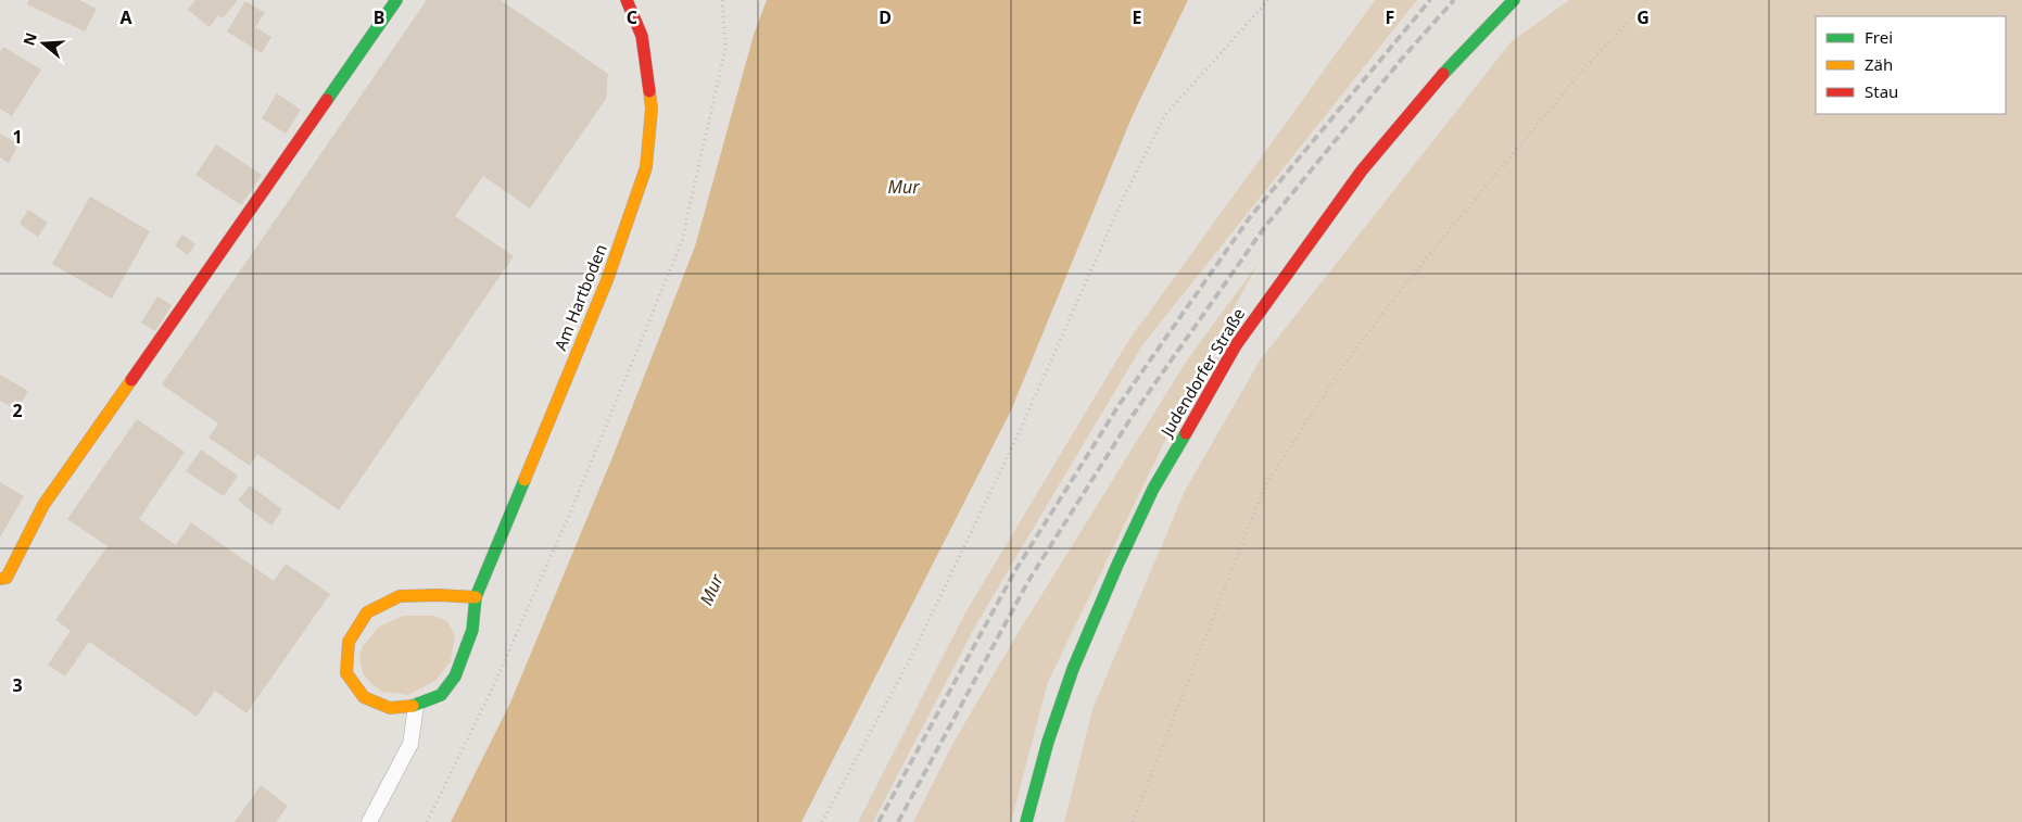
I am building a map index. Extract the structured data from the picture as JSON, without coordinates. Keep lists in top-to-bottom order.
{
  "streets": {
    "street": ["Am Hartboden", "Judendorfer Straße"]
  },
  "water": ["Mur"],
  "legend": ["Frei", "Zäh", "Stau"],
  "north": "left",
  "grid": {
    "columns": [
      "A",
      "B",
      "C",
      "D",
      "E",
      "F",
      "G"
    ],
    "rows": ["1", "2", "3"]
  }
}
